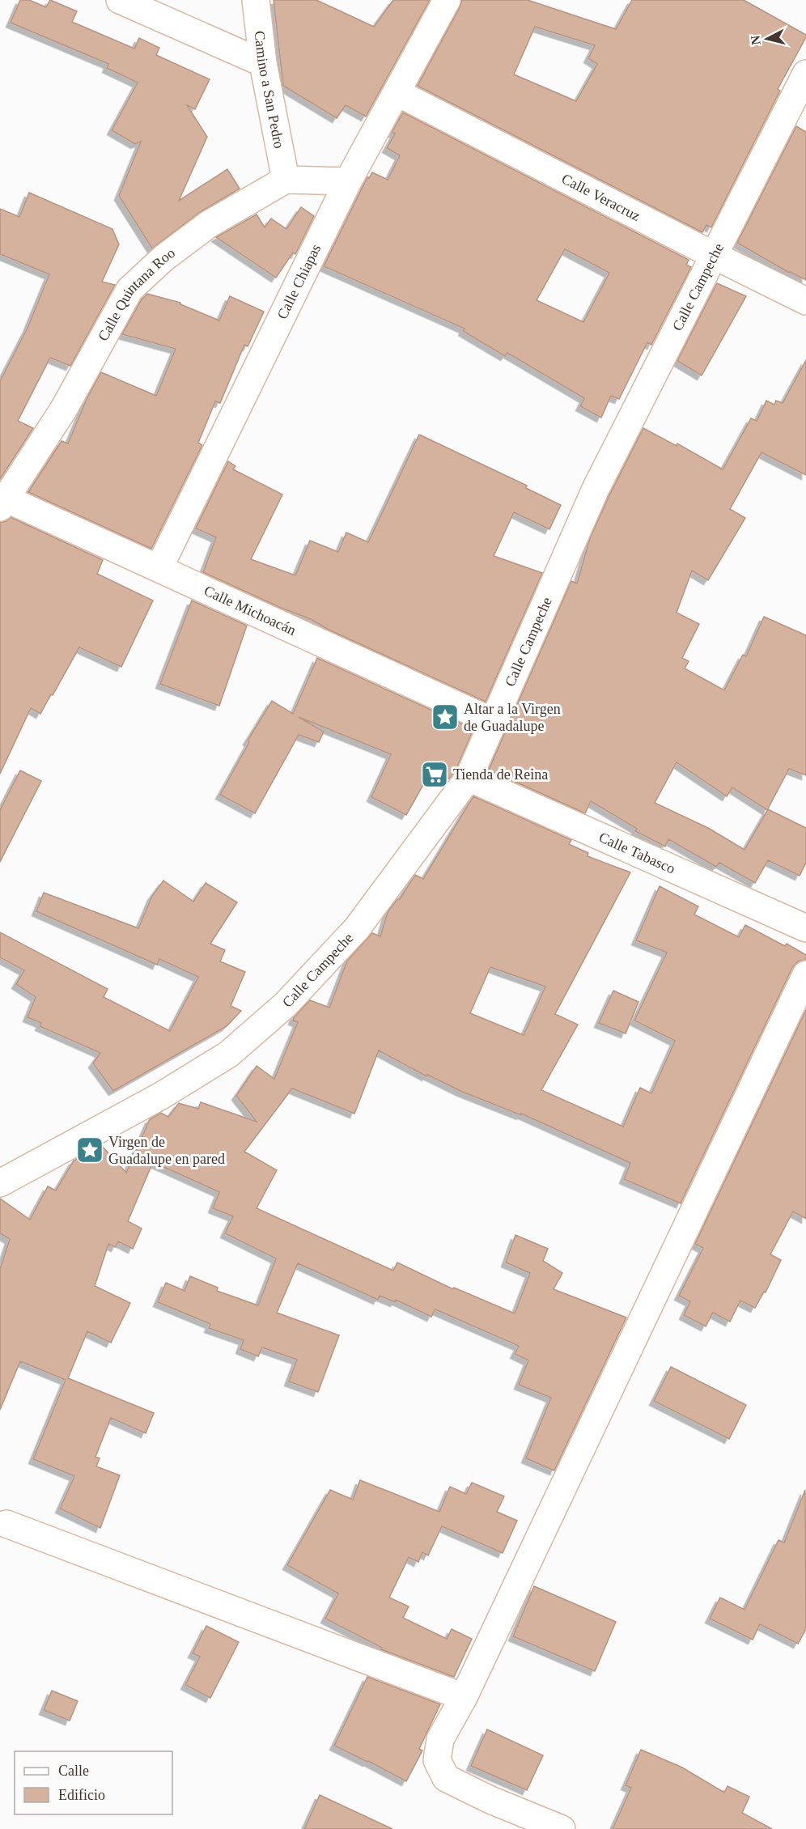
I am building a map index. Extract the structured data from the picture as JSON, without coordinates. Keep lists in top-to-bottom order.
{
  "streets": {
    "street": [
      "Camino a San Pedro",
      "Calle Veracruz",
      "Calle Chiapas",
      "Calle Campeche",
      "Calle Quintana Roo",
      "Calle Michoacán",
      "Calle Tabasco"
    ]
  },
  "crossings": [
    ["Camino a San Pedro", "Calle Quintana Roo"],
    ["Calle Veracruz", "Calle Chiapas"],
    ["Calle Veracruz", "Calle Campeche"],
    ["Calle Chiapas", "Calle Michoacán"],
    ["Calle Campeche", "Calle Michoacán"],
    ["Calle Campeche", "Calle Tabasco"],
    ["Calle Quintana Roo", "Calle Michoacán"]
  ],
  "places": {
    "place": ["Altar a la Virgen de Guadalupe", "Virgen de Guadalupe en pared"],
    "supermarket": ["Tienda de Reina"]
  },
  "legend": ["Calle", "Edificio"],
  "north": "left"
}
